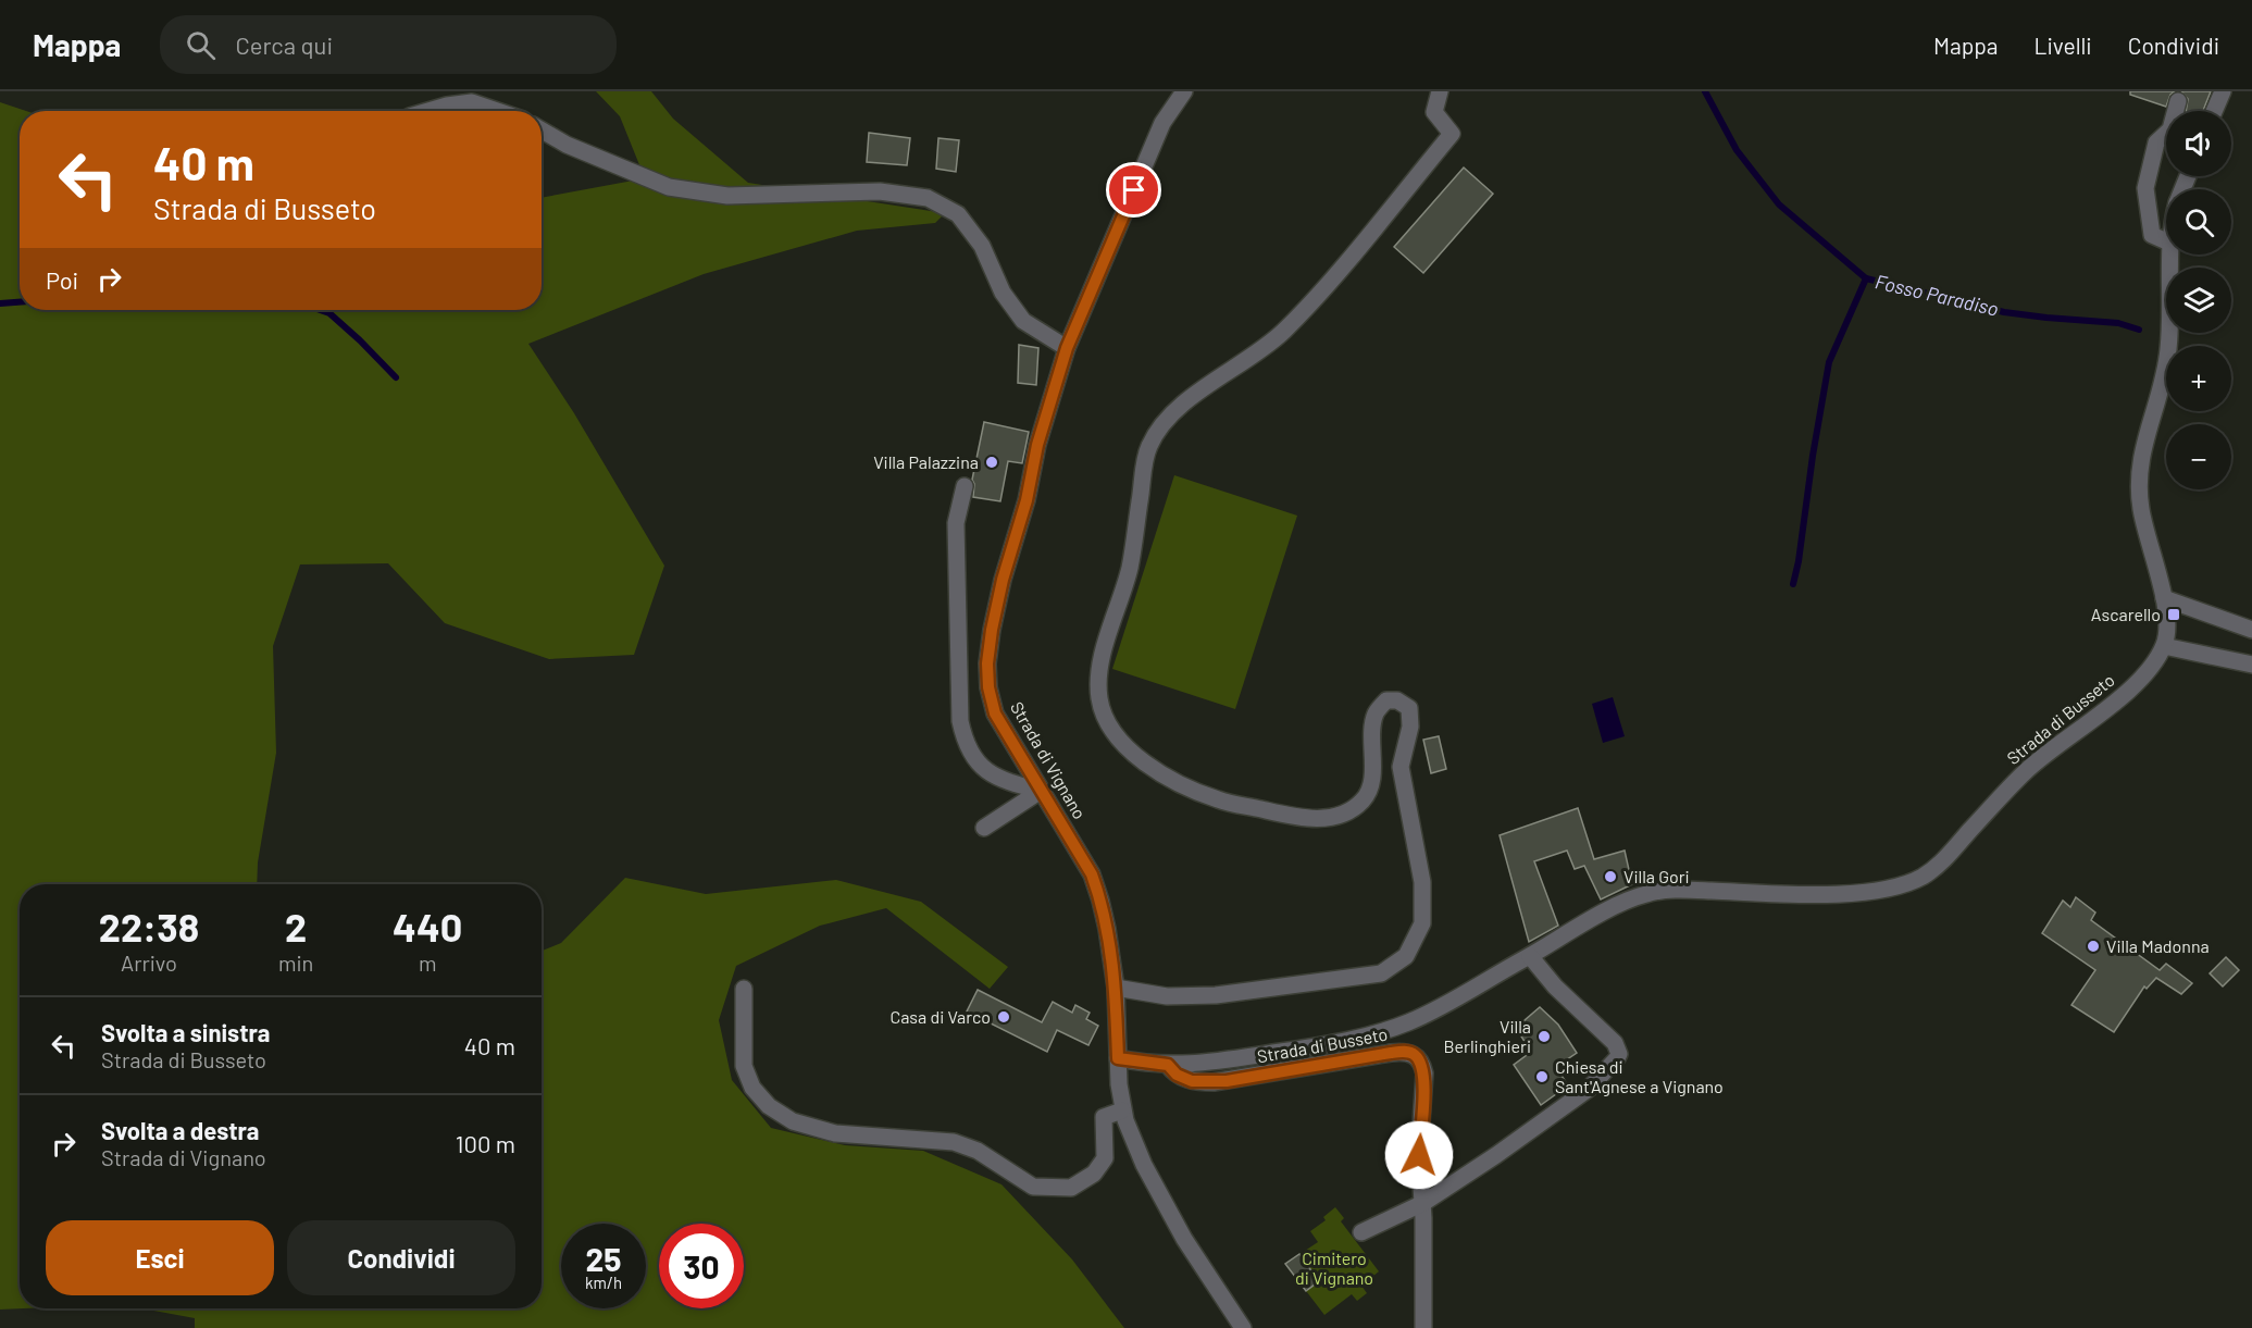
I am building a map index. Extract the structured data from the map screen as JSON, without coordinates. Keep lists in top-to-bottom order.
{
  "streets": {
    "street": ["Strada di Busseto", "Strada di Vignano"]
  },
  "crossings": [
    ["Strada di Busseto", "Strada di Vignano"]
  ],
  "water": ["Fosso Paradiso"],
  "parks": ["Cimitero di Vignano"],
  "places": {
    "other": [
      "Villa Palazzina",
      "Villa Gori",
      "Villa Madonna",
      "Casa di Varco",
      "Villa Berlinghieri",
      "Chiesa di Sant'Agnese a Vignano"
    ],
    "transit": ["Ascarello"]
  },
  "page": {
    "header": "Mappa",
    "search": "Cerca qui",
    "nav": ["Mappa", "Livelli", "Condividi"],
    "map_buttons": ["+", "−"],
    "turn": ["40 m", "Strada di Busseto"],
    "then": "Poi",
    "eta": [
      "22:38",
      "Arrivo",
      "2",
      "min",
      "440",
      "m"
    ],
    "list": [
      {
        "name": "Svolta a sinistra",
        "note": "Strada di Busseto",
        "value": "40 m"
      },
      {
        "name": "Svolta a destra",
        "note": "Strada di Vignano",
        "value": "100 m"
      }
    ],
    "buttons": ["Esci", "Condividi"],
    "speed": "25 km/h",
    "limit": "30"
  }
}
